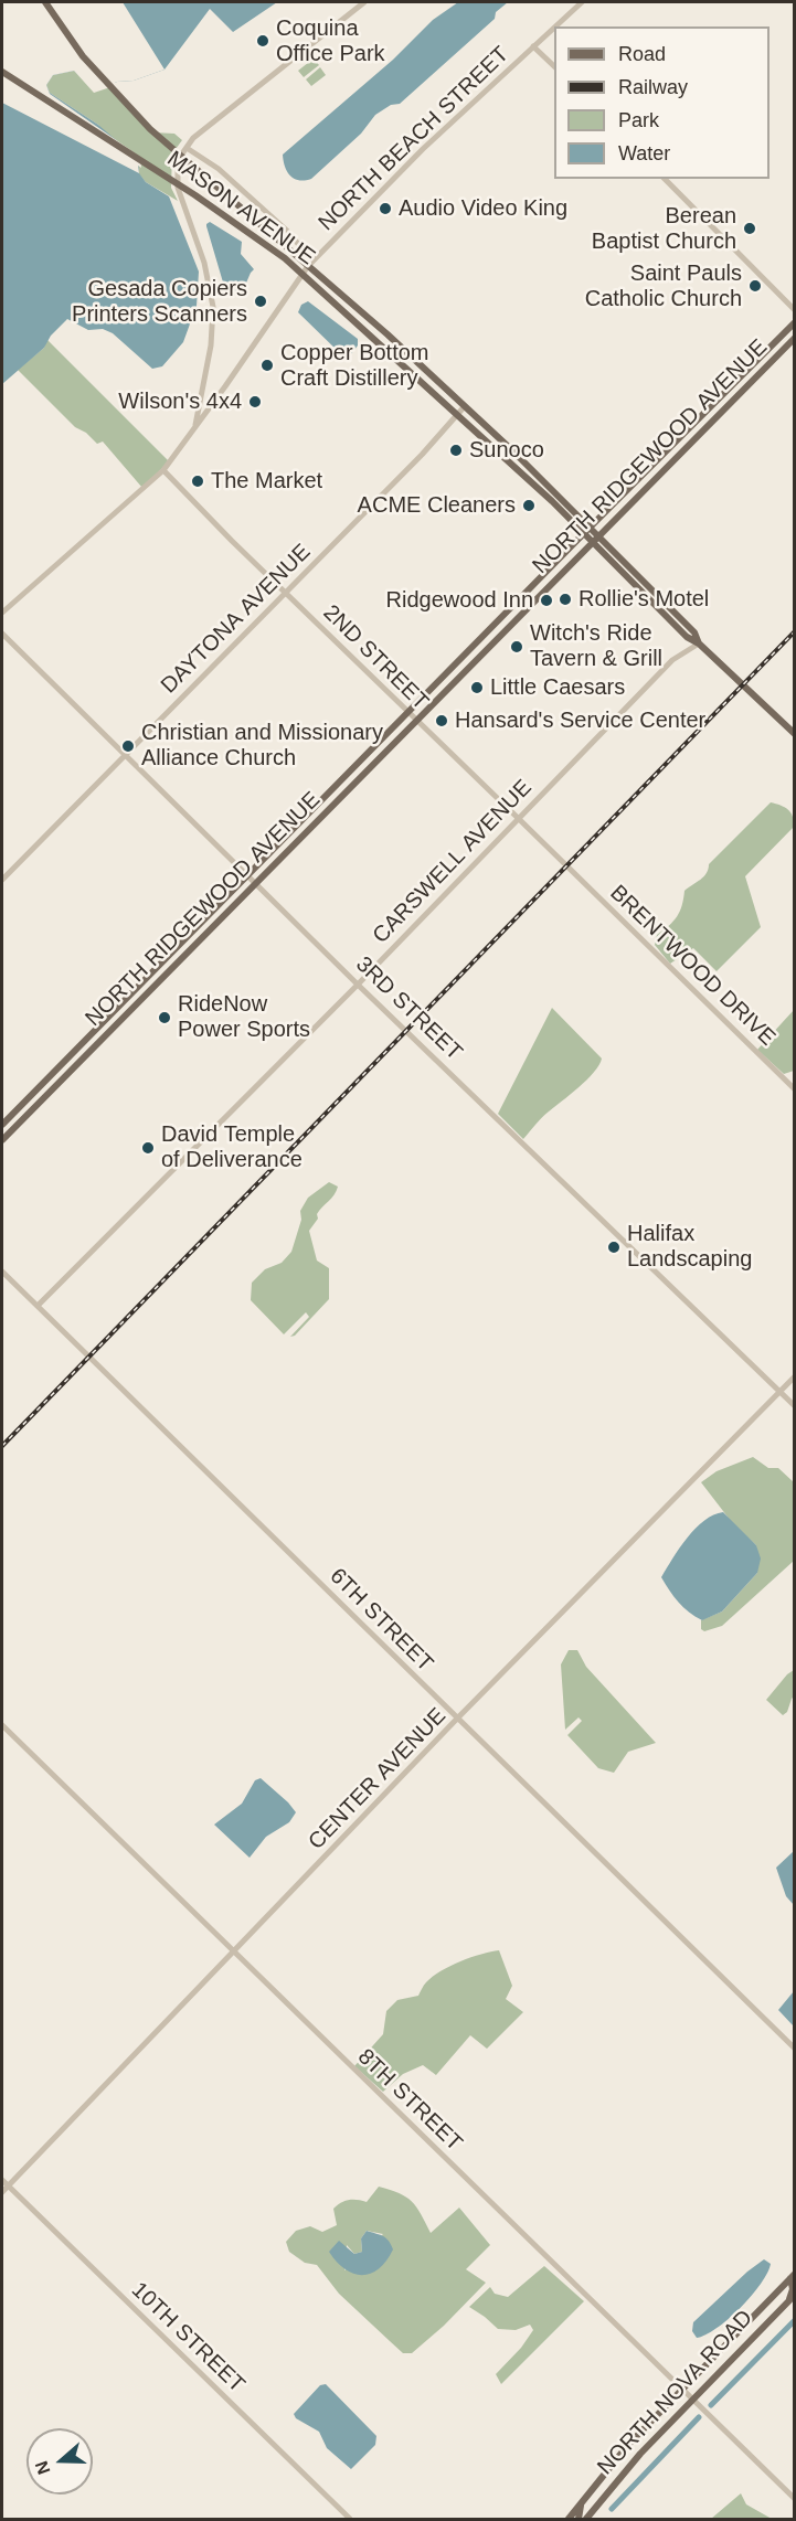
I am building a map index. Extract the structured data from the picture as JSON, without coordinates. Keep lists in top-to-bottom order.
{
  "streets": {
    "main road": ["MASON AVENUE", "NORTH RIDGEWOOD AVENUE", "NORTH NOVA ROAD"],
    "street": [
      "NORTH BEACH STREET",
      "DAYTONA AVENUE",
      "2ND STREET",
      "CARSWELL AVENUE",
      "BRENTWOOD DRIVE",
      "3RD STREET",
      "6TH STREET",
      "CENTER AVENUE",
      "8TH STREET",
      "10TH STREET"
    ]
  },
  "crossings": [
    ["NORTH BEACH STREET", "MASON AVENUE"],
    ["NORTH BEACH STREET", "2ND STREET"],
    ["MASON AVENUE", "NORTH RIDGEWOOD AVENUE"],
    ["MASON AVENUE", "DAYTONA AVENUE"],
    ["MASON AVENUE", "CARSWELL AVENUE"],
    ["NORTH RIDGEWOOD AVENUE", "2ND STREET"],
    ["NORTH RIDGEWOOD AVENUE", "3RD STREET"],
    ["DAYTONA AVENUE", "2ND STREET"],
    ["DAYTONA AVENUE", "3RD STREET"],
    ["2ND STREET", "CARSWELL AVENUE"],
    ["2ND STREET", "BRENTWOOD DRIVE"],
    ["CARSWELL AVENUE", "3RD STREET"],
    ["CARSWELL AVENUE", "6TH STREET"],
    ["3RD STREET", "CENTER AVENUE"],
    ["6TH STREET", "CENTER AVENUE"],
    ["CENTER AVENUE", "8TH STREET"],
    ["CENTER AVENUE", "10TH STREET"],
    ["8TH STREET", "NORTH NOVA ROAD"]
  ],
  "places": [
    "Coquina Office Park",
    "Audio Video King",
    "Berean Baptist Church",
    "Saint Pauls Catholic Church",
    "Gesada Copiers Printers Scanners",
    "Copper Bottom Craft Distillery",
    "Wilson's 4x4",
    "Sunoco",
    "The Market",
    "ACME Cleaners",
    "Rollie's Motel",
    "Ridgewood Inn",
    "Witch's Ride Tavern & Grill",
    "Little Caesars",
    "Hansard's Service Center",
    "Christian and Missionary Alliance Church",
    "RideNow Power Sports",
    "David Temple of Deliverance",
    "Halifax Landscaping"
  ],
  "legend": [
    "Road",
    "Railway",
    "Park",
    "Water"
  ],
  "north": "left"
}
